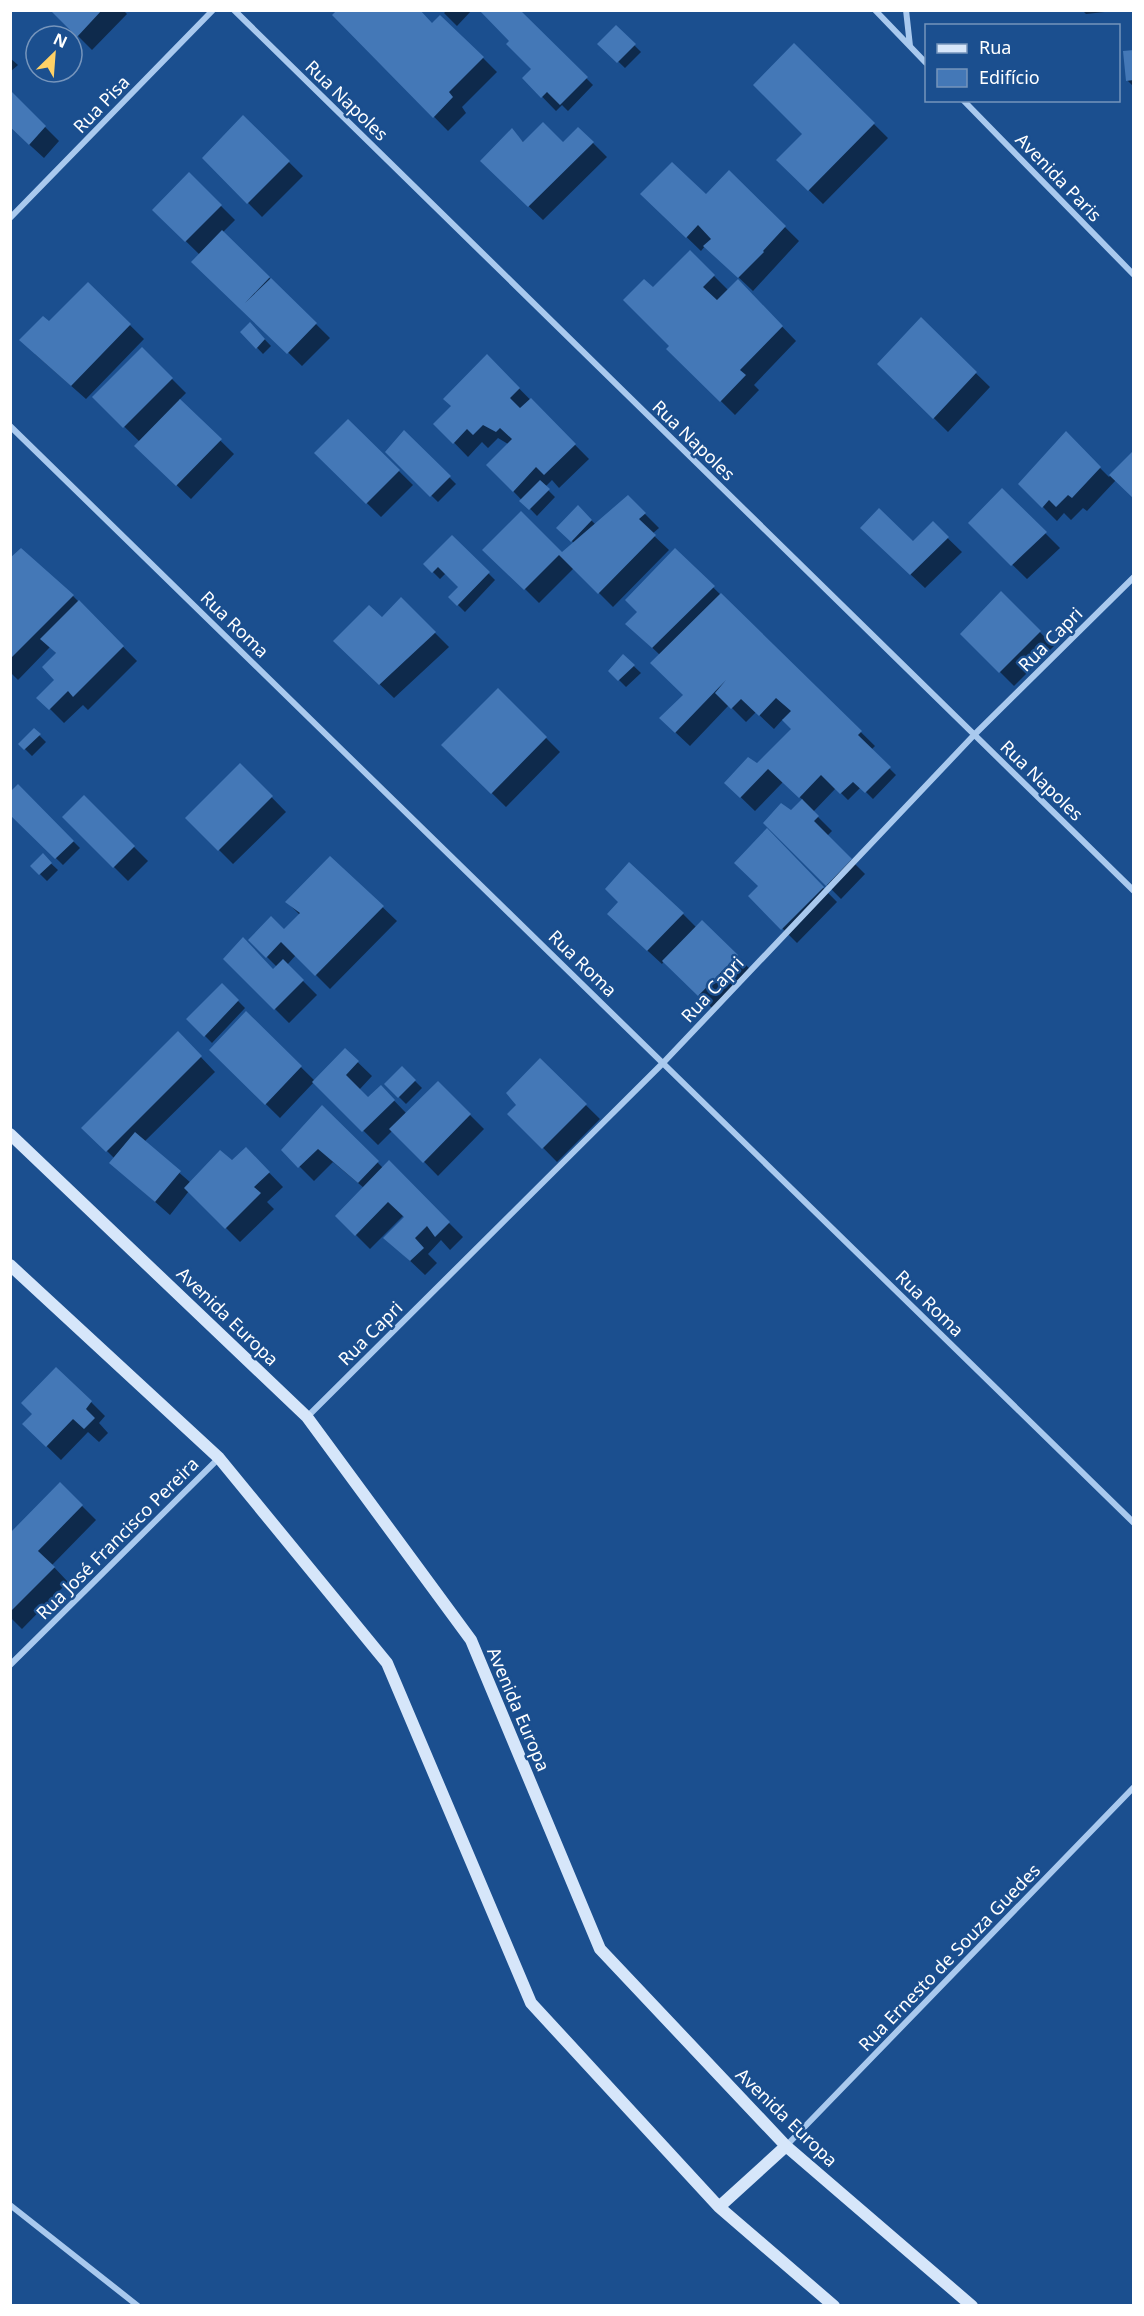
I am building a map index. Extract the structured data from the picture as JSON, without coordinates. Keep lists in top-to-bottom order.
{
  "streets": {
    "main road": ["Avenida Europa"],
    "street": [
      "Rua Napoles",
      "Rua Pisa",
      "Avenida Paris",
      "Rua Roma",
      "Rua Capri",
      "Rua José Francisco Pereira",
      "Rua Ernesto de Souza Guedes"
    ]
  },
  "crossings": [
    ["Rua Napoles", "Rua Capri"],
    ["Rua Roma", "Rua Capri"],
    ["Rua Capri", "Avenida Europa"],
    ["Avenida Europa", "Rua Ernesto de Souza Guedes"]
  ],
  "legend": ["Rua", "Edifício"],
  "north": "top right"
}
